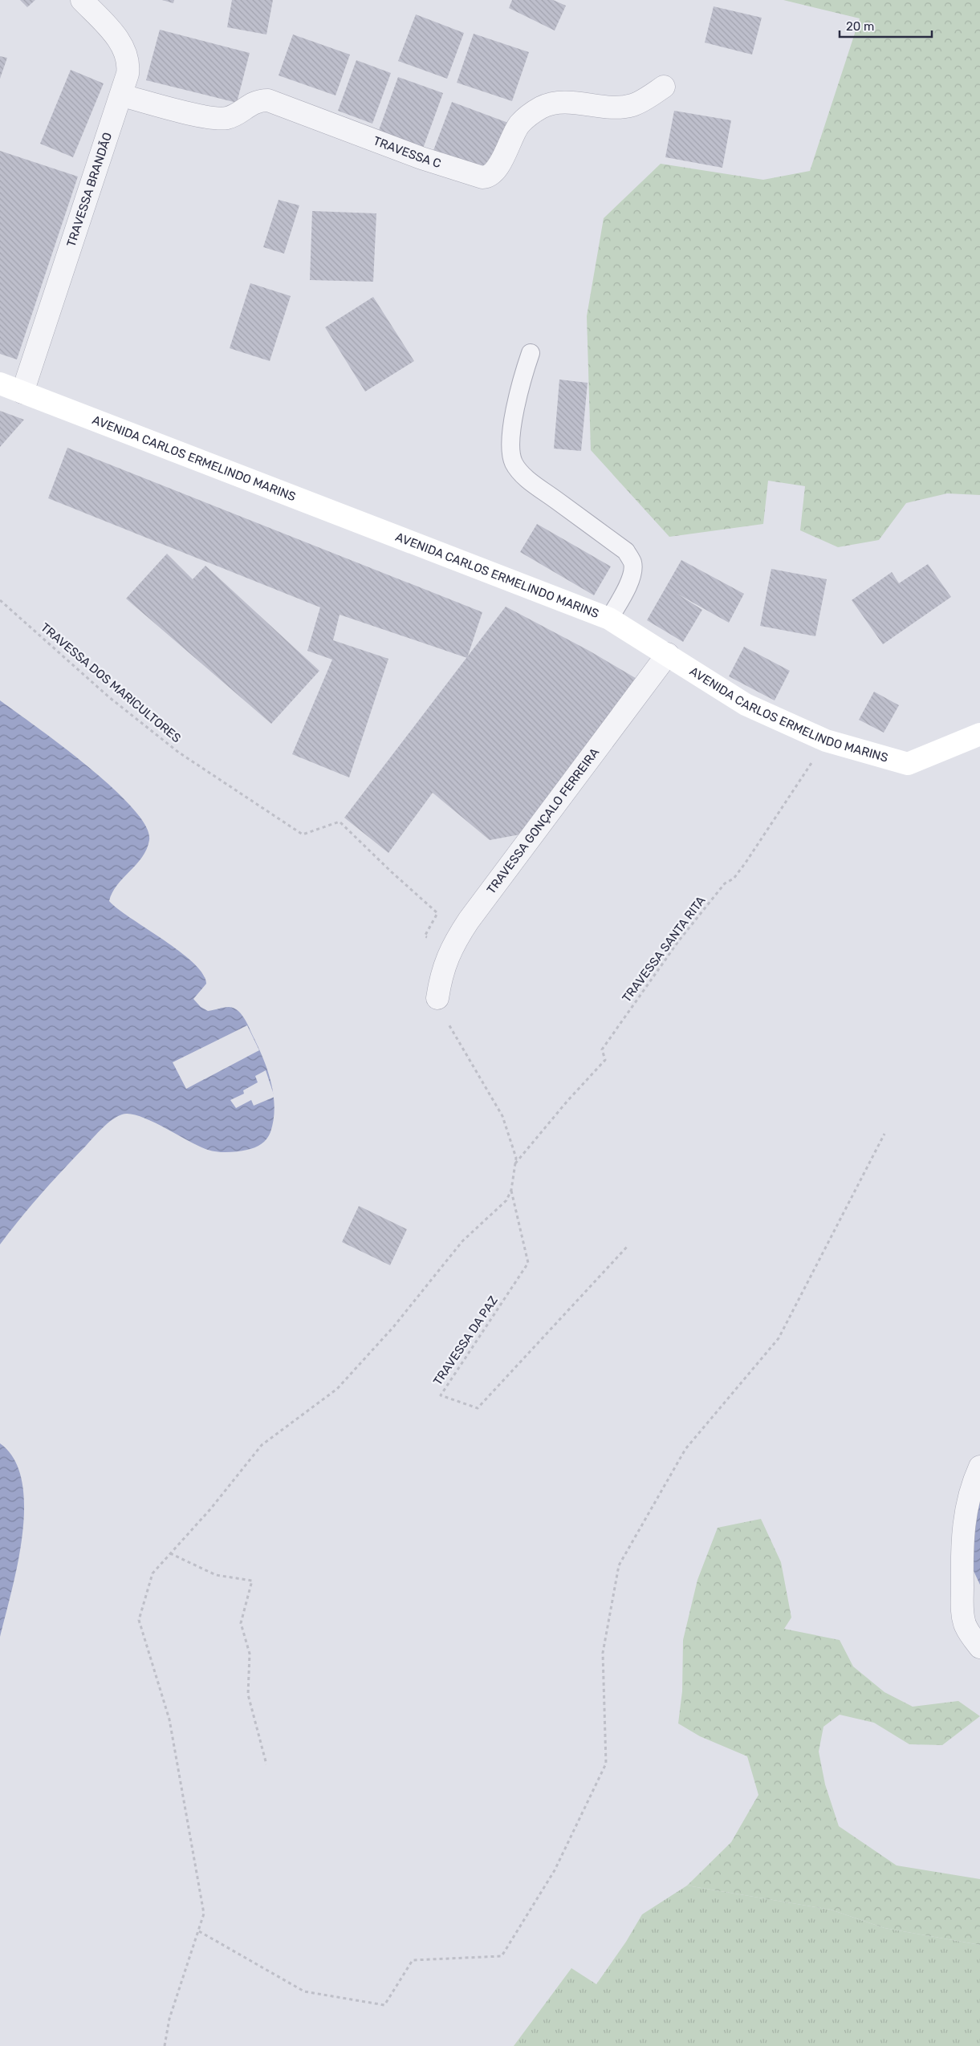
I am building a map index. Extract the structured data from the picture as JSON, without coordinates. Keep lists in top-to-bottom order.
{
  "streets": {
    "street": [
      "TRAVESSA C",
      "TRAVESSA BRANDÃO",
      "AVENIDA CARLOS ERMELINDO MARINS",
      "TRAVESSA GONÇALO FERREIRA"
    ],
    "path": ["TRAVESSA DOS MARICULTORES", "TRAVESSA SANTA RITA", "TRAVESSA DA PAZ"]
  },
  "crossings": [
    ["TRAVESSA C", "TRAVESSA BRANDÃO"],
    ["TRAVESSA BRANDÃO", "AVENIDA CARLOS ERMELINDO MARINS"],
    ["AVENIDA CARLOS ERMELINDO MARINS", "TRAVESSA GONÇALO FERREIRA"],
    ["AVENIDA CARLOS ERMELINDO MARINS", "TRAVESSA SANTA RITA"],
    ["TRAVESSA DOS MARICULTORES", "TRAVESSA GONÇALO FERREIRA"]
  ],
  "scale_bar": "20 m"
}
